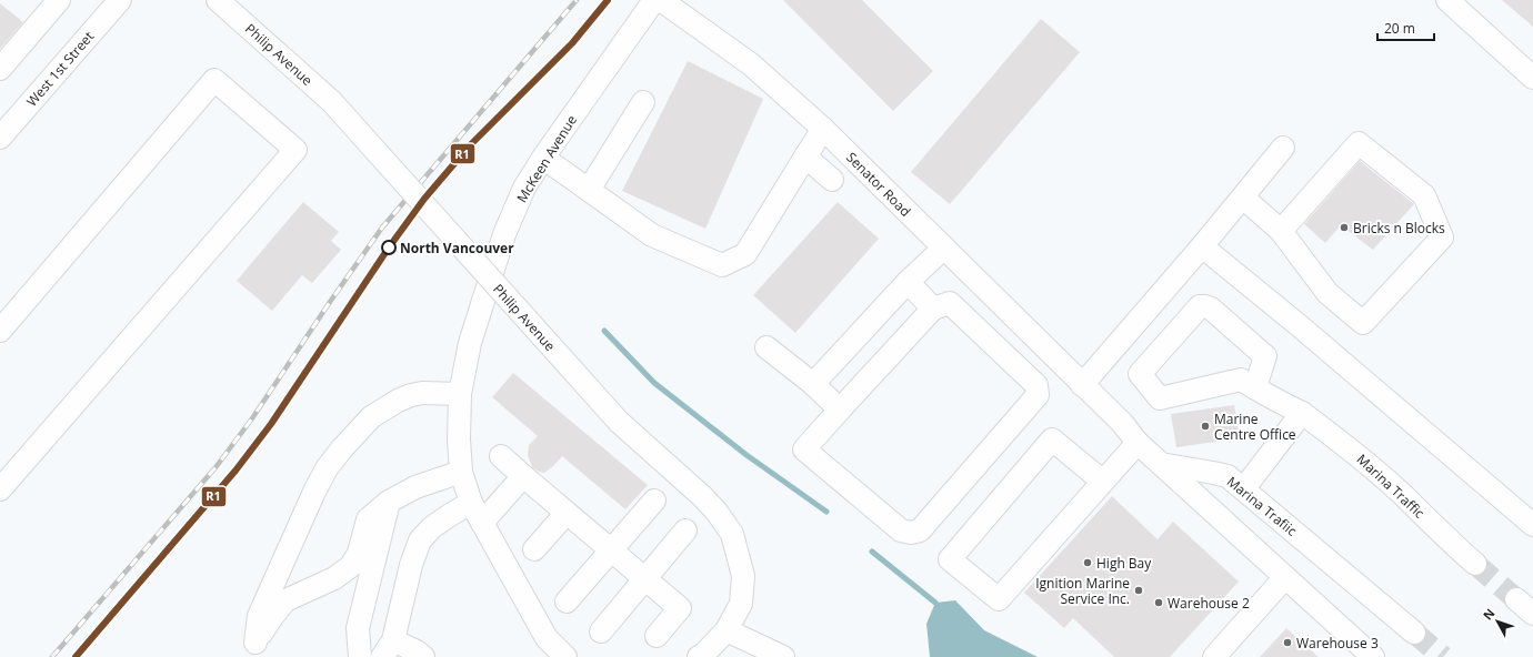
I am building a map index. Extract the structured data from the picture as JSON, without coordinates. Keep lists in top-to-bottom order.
{
  "streets": {
    "street": [
      "Philip Avenue",
      "West 1st Street",
      "McKeen Avenue",
      "Senator Road",
      "Marina Traffic",
      "Marina Trafiic"
    ]
  },
  "places": [
    "Bricks n Blocks",
    "North Vancouver",
    "Marine Centre Office",
    "High Bay",
    "Ignition Marine Service Inc.",
    "Warehouse 2",
    "Warehouse 3"
  ],
  "lines": ["transit line R1"],
  "scale_bar": "20 m",
  "north": "top left"
}
